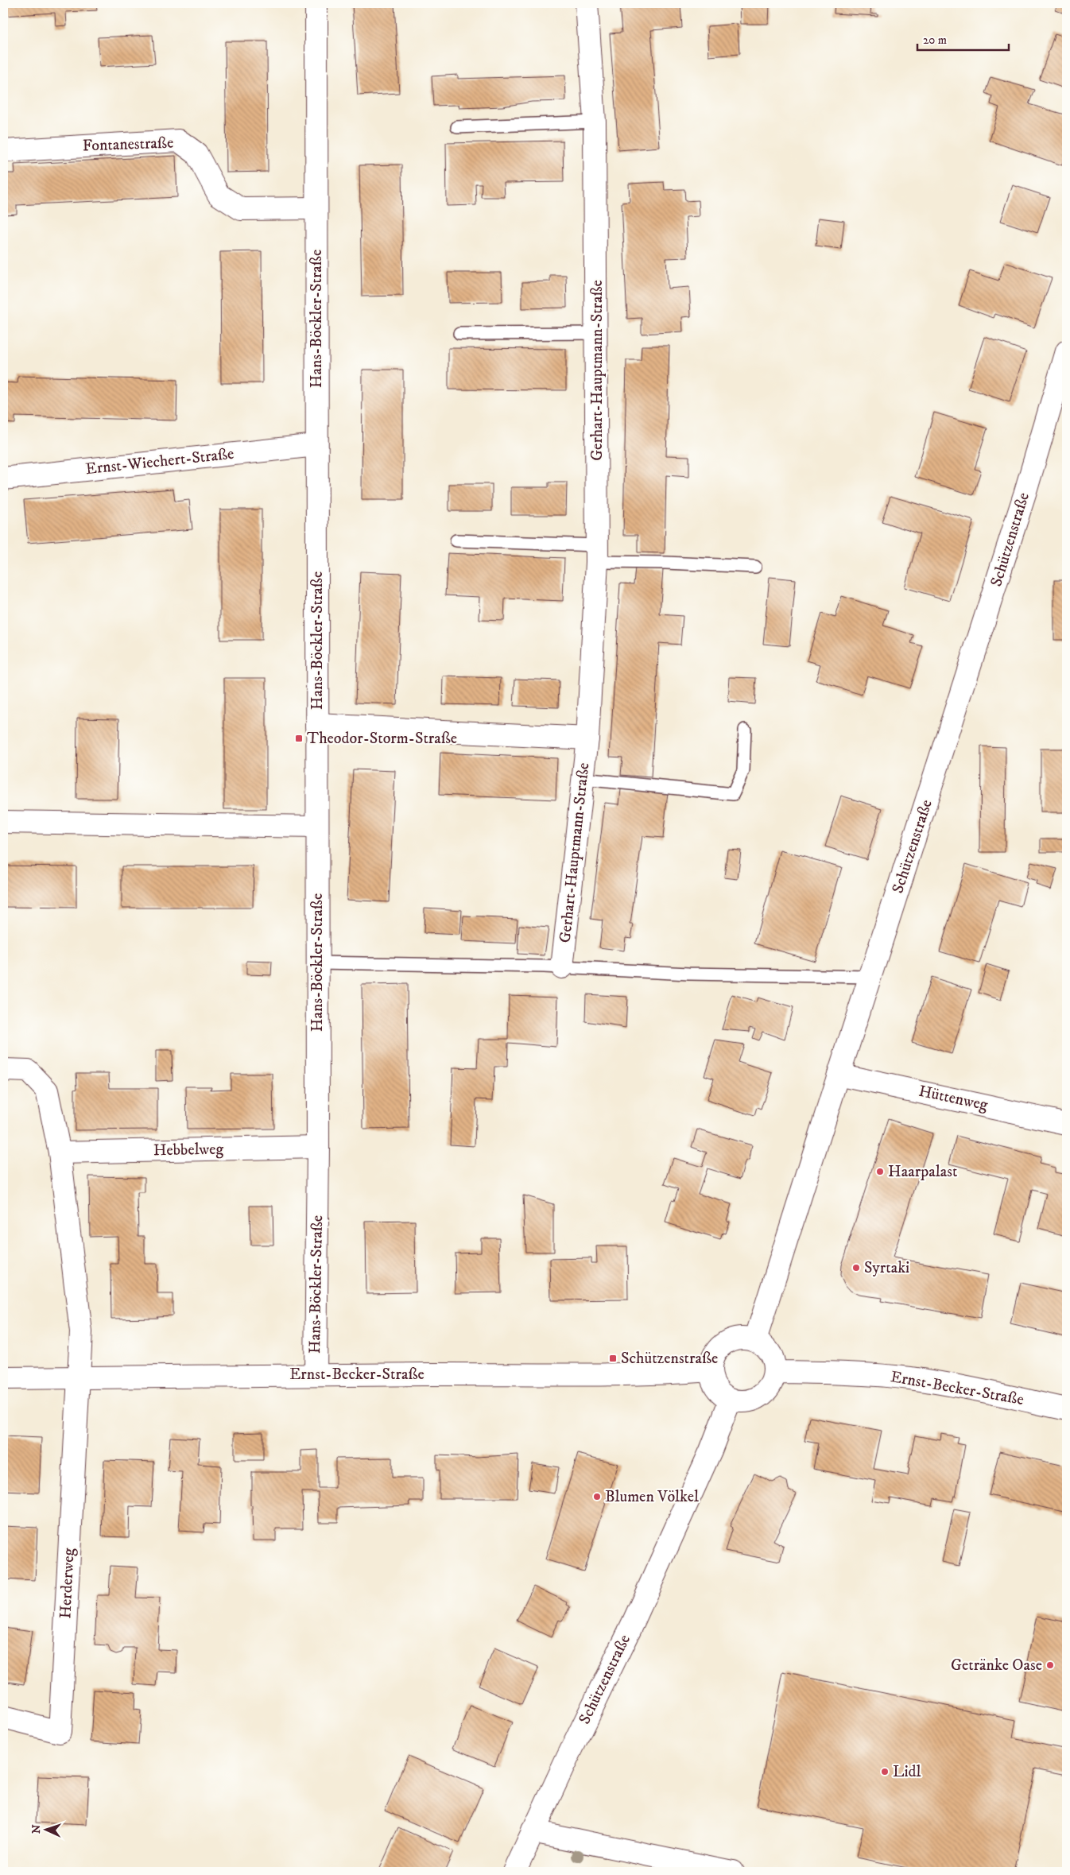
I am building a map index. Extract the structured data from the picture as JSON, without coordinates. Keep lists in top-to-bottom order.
{
  "streets": {
    "street": [
      "Fontanestraße",
      "Hans-Böckler-Straße",
      "Gerhart-Hauptmann-Straße",
      "Ernst-Wiechert-Straße",
      "Schützenstraße",
      "Hüttenweg",
      "Hebbelweg",
      "Ernst-Becker-Straße",
      "Herderweg"
    ]
  },
  "crossings": [
    ["Fontanestraße", "Hans-Böckler-Straße"],
    ["Hans-Böckler-Straße", "Ernst-Wiechert-Straße"],
    ["Hans-Böckler-Straße", "Hebbelweg"],
    ["Hans-Böckler-Straße", "Ernst-Becker-Straße"],
    ["Schützenstraße", "Hüttenweg"],
    ["Schützenstraße", "Ernst-Becker-Straße"],
    ["Ernst-Becker-Straße", "Herderweg"]
  ],
  "places": {
    "transit": ["Theodor-Storm-Straße", "Schützenstraße"],
    "other": [
      "Haarpalast",
      "Syrtaki",
      "Blumen Völkel",
      "Getränke Oase",
      "Lidl"
    ]
  },
  "scale_bar": "20 m",
  "north": "left"
}
